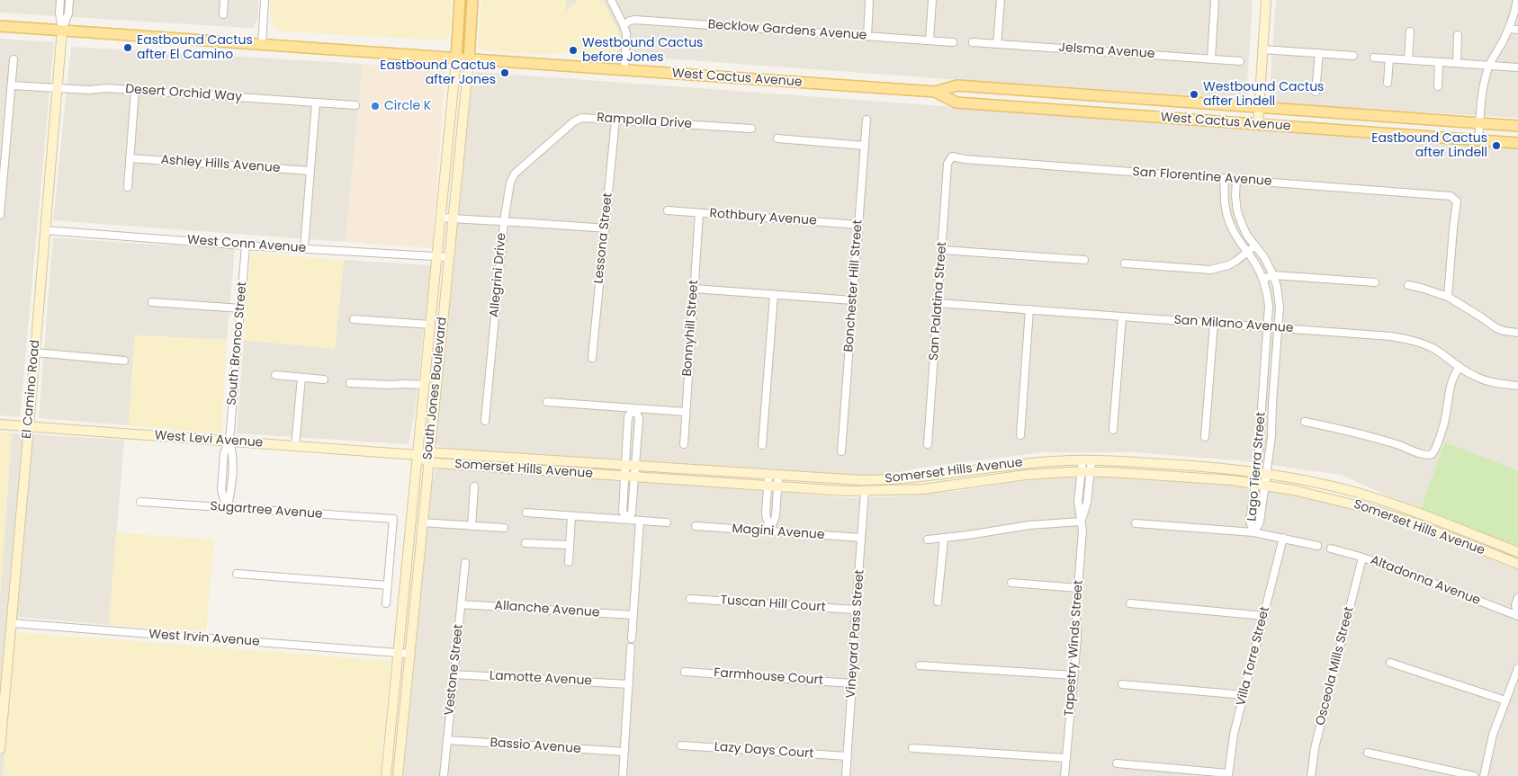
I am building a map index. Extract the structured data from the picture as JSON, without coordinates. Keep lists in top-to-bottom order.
{
  "streets": {
    "main road": [
      "West Cactus Avenue",
      "South Jones Boulevard",
      "El Camino Road",
      "West Levi Avenue",
      "Somerset Hills Avenue"
    ],
    "street": [
      "Becklow Gardens Avenue",
      "Jelsma Avenue",
      "Desert Orchid Way",
      "Rampolla Drive",
      "Ashley Hills Avenue",
      "San Florentine Avenue",
      "Rothbury Avenue",
      "Lessona Street",
      "West Conn Avenue",
      "Allegrini Drive",
      "Bonchester Hill Street",
      "San Palatina Street",
      "San Milano Avenue",
      "Bonnyhill Street",
      "South Bronco Street",
      "Lago Tierra Street",
      "Sugartree Avenue",
      "Magini Avenue",
      "Altadonna Avenue",
      "Tuscan Hill Court",
      "Allanche Avenue",
      "Vineyard Pass Street",
      "West Irvin Avenue",
      "Tapestry Winds Street",
      "Villa Torre Street",
      "Osceola Mills Street",
      "Vestone Street",
      "Farmhouse Court",
      "Lamotte Avenue",
      "Bassio Avenue",
      "Lazy Days Court"
    ]
  },
  "crossings": [
    ["West Cactus Avenue", "South Jones Boulevard"],
    ["West Cactus Avenue", "El Camino Road"],
    ["Desert Orchid Way", "El Camino Road"],
    ["Rampolla Drive", "Lessona Street"],
    ["Rampolla Drive", "Allegrini Drive"],
    ["San Florentine Avenue", "San Palatina Street"],
    ["San Florentine Avenue", "Lago Tierra Street"],
    ["Rothbury Avenue", "Bonchester Hill Street"],
    ["Rothbury Avenue", "Bonnyhill Street"],
    ["West Conn Avenue", "South Bronco Street"],
    ["West Conn Avenue", "South Jones Boulevard"],
    ["West Conn Avenue", "El Camino Road"],
    ["San Palatina Street", "San Milano Avenue"],
    ["San Milano Avenue", "Lago Tierra Street"],
    ["South Bronco Street", "West Levi Avenue"],
    ["South Bronco Street", "Sugartree Avenue"],
    ["South Jones Boulevard", "West Levi Avenue"],
    ["South Jones Boulevard", "Somerset Hills Avenue"],
    ["South Jones Boulevard", "West Irvin Avenue"],
    ["El Camino Road", "West Levi Avenue"],
    ["El Camino Road", "West Irvin Avenue"],
    ["West Levi Avenue", "Somerset Hills Avenue"],
    ["Lago Tierra Street", "Somerset Hills Avenue"],
    ["Somerset Hills Avenue", "Vineyard Pass Street"],
    ["Somerset Hills Avenue", "Tapestry Winds Street"],
    ["Magini Avenue", "Vineyard Pass Street"],
    ["Altadonna Avenue", "Osceola Mills Street"],
    ["Tuscan Hill Court", "Vineyard Pass Street"],
    ["Allanche Avenue", "Vestone Street"],
    ["Vineyard Pass Street", "Farmhouse Court"],
    ["Vineyard Pass Street", "Lazy Days Court"],
    ["Vestone Street", "Lamotte Avenue"],
    ["Vestone Street", "Bassio Avenue"]
  ],
  "places": [
    "Eastbound Cactus after El Camino",
    "Westbound Cactus before Jones",
    "Eastbound Cactus after Jones",
    "Westbound Cactus after Lindell",
    "Circle K",
    "Eastbound Cactus after Lindell"
  ]
}
